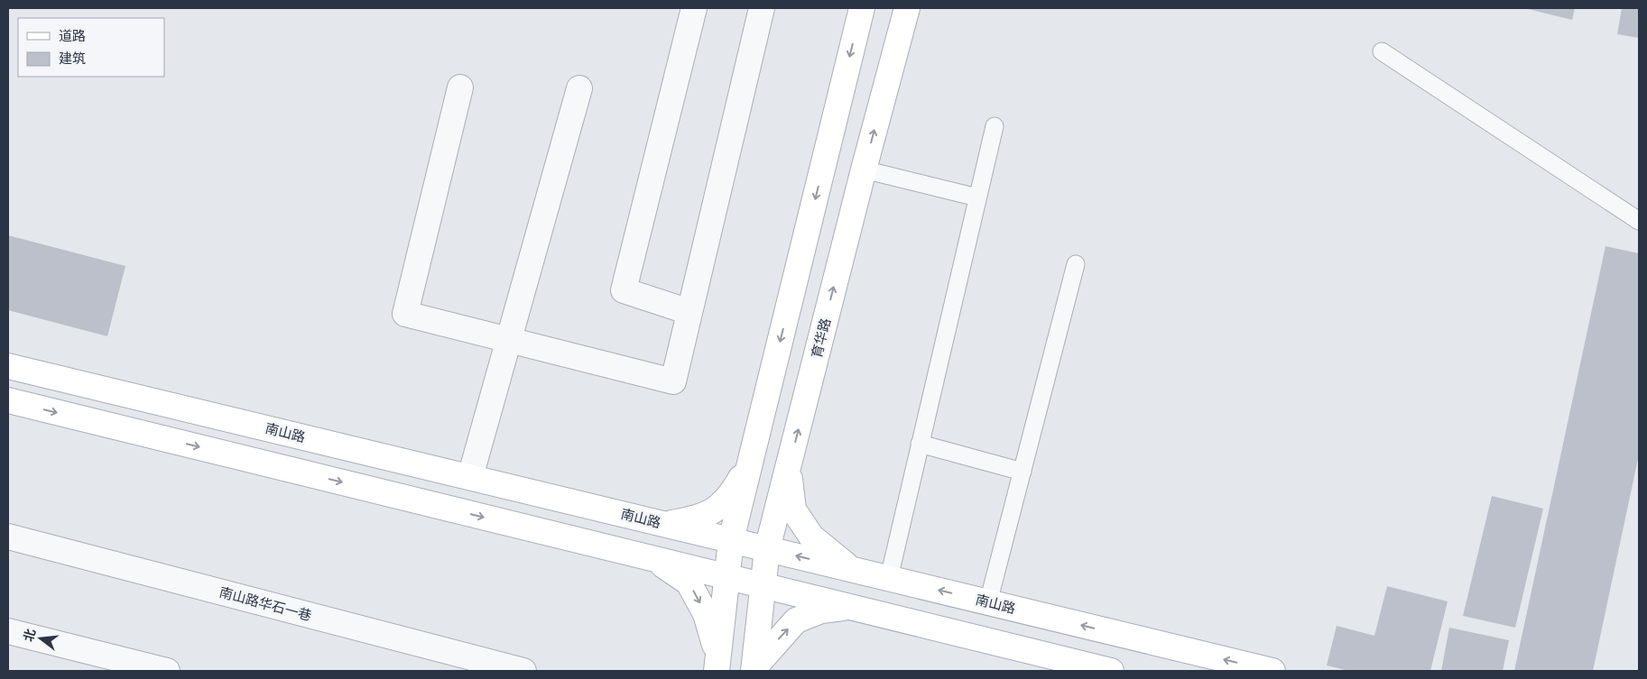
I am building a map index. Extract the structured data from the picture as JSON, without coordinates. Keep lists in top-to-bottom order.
{
  "streets": {
    "main road": ["育华路", "南山路"],
    "street": ["南山路华石一巷"]
  },
  "crossings": [
    ["育华路", "南山路"]
  ],
  "legend": ["道路", "建筑"],
  "north": "left"
}
